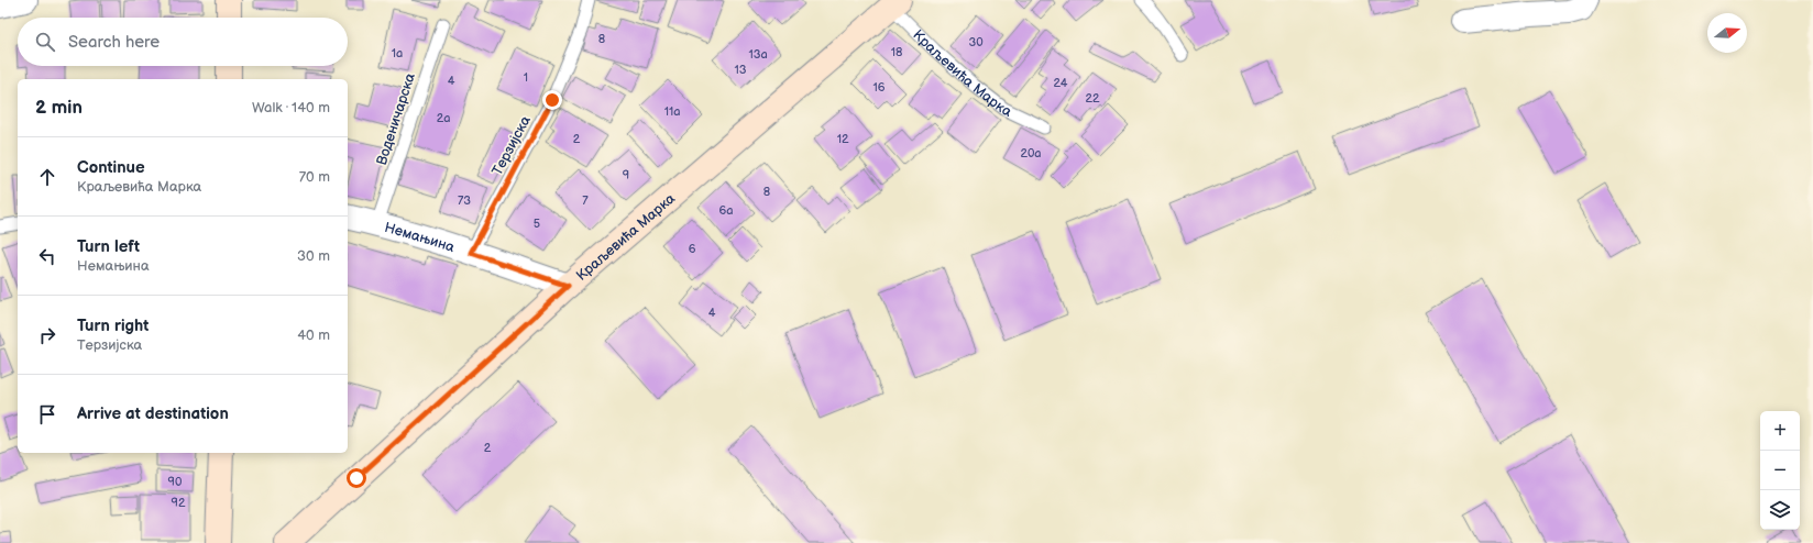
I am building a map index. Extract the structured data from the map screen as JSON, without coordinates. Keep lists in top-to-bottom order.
{
  "streets": {
    "main road": ["Краљевића Марка"],
    "street": ["Немањина"],
    "lane": ["Воденичарска", "Терзијска"]
  },
  "crossings": [
    ["Краљевића Марка", "Немањина"],
    ["Воденичарска", "Немањина"],
    ["Терзијска", "Немањина"]
  ],
  "house_numbers": [
    "8",
    "30",
    "18",
    "1a",
    "13a",
    "13",
    "1",
    "4",
    "24",
    "16",
    "22",
    "11a",
    "2a",
    "2",
    "12",
    "20a",
    "9",
    "8",
    "73",
    "7",
    "6a",
    "5",
    "6",
    "4",
    "2",
    "90",
    "92"
  ],
  "north": "right",
  "page": {
    "search": "Search here",
    "heading": ["2 min", "Walk · 140 m"],
    "list": [
      ["Continue", "Краљевића Марка", "70 m"],
      ["Turn left", "Немањина", "30 m"],
      ["Turn right", "Терзијска", "40 m"],
      "Arrive at destination"
    ],
    "map_buttons": ["+", "−"]
  }
}
